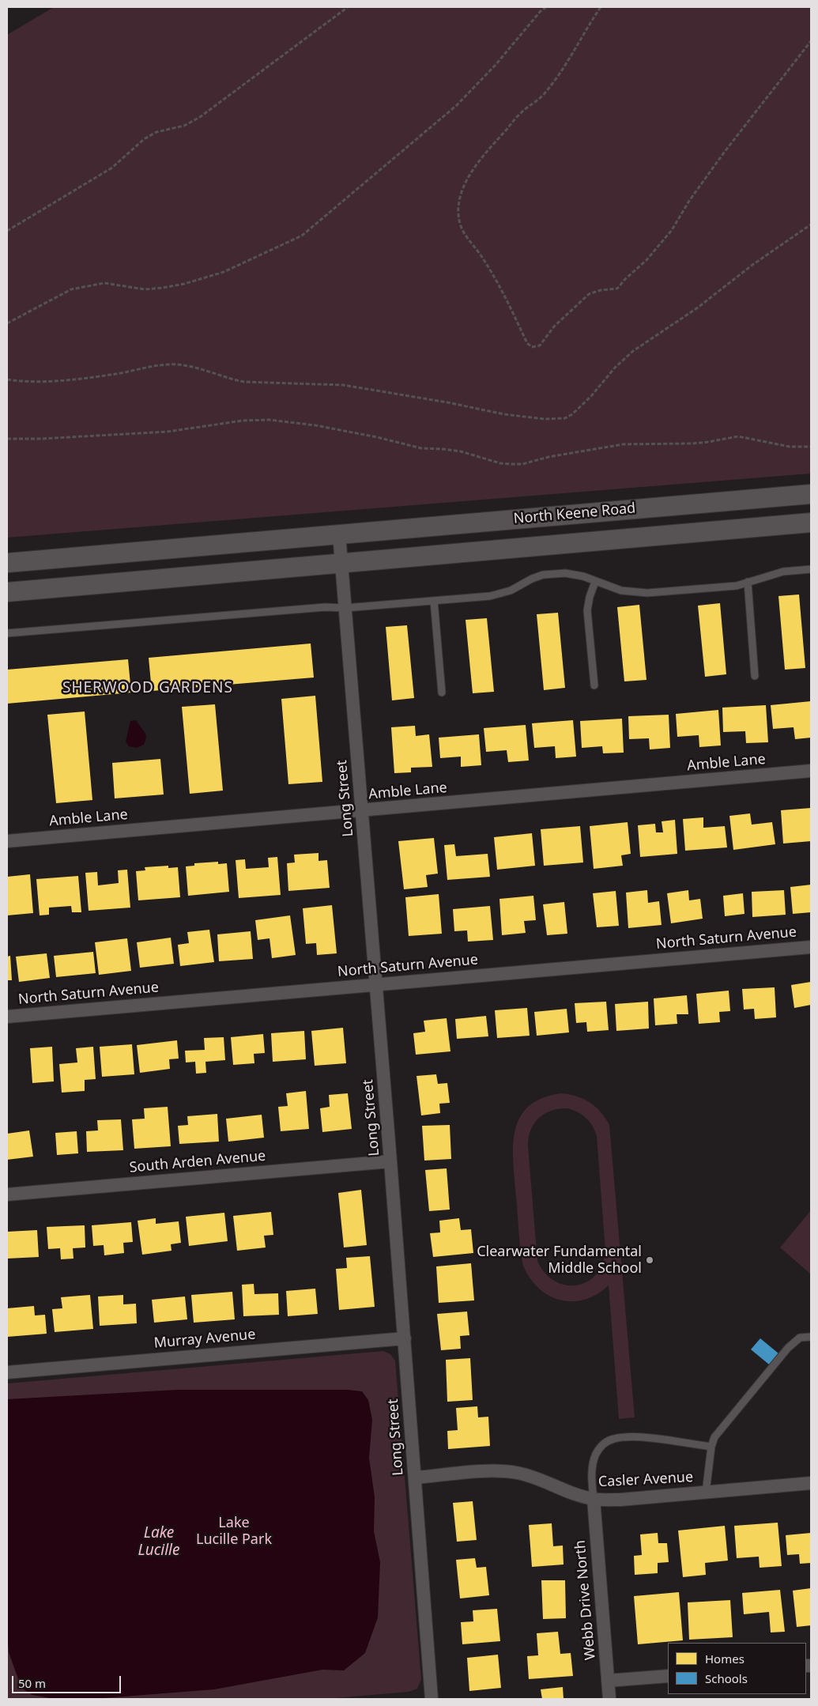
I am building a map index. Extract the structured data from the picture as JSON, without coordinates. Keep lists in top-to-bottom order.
{
  "streets": {
    "main road": ["North Keene Road"],
    "street": [
      "Amble Lane",
      "Long Street",
      "North Saturn Avenue",
      "South Arden Avenue",
      "Murray Avenue",
      "Casler Avenue",
      "Webb Drive North"
    ]
  },
  "crossings": [
    ["North Keene Road", "Long Street"],
    ["Amble Lane", "Long Street"],
    ["Long Street", "North Saturn Avenue"],
    ["Long Street", "South Arden Avenue"],
    ["Long Street", "Murray Avenue"],
    ["Long Street", "Casler Avenue"],
    ["Casler Avenue", "Webb Drive North"]
  ],
  "districts": ["SHERWOOD GARDENS"],
  "water": ["Lake Lucille"],
  "parks": ["Lake Lucille Park"],
  "places": ["Clearwater Fundamental Middle School"],
  "legend": ["Homes", "Schools"],
  "scale_bar": "50 m"
}
